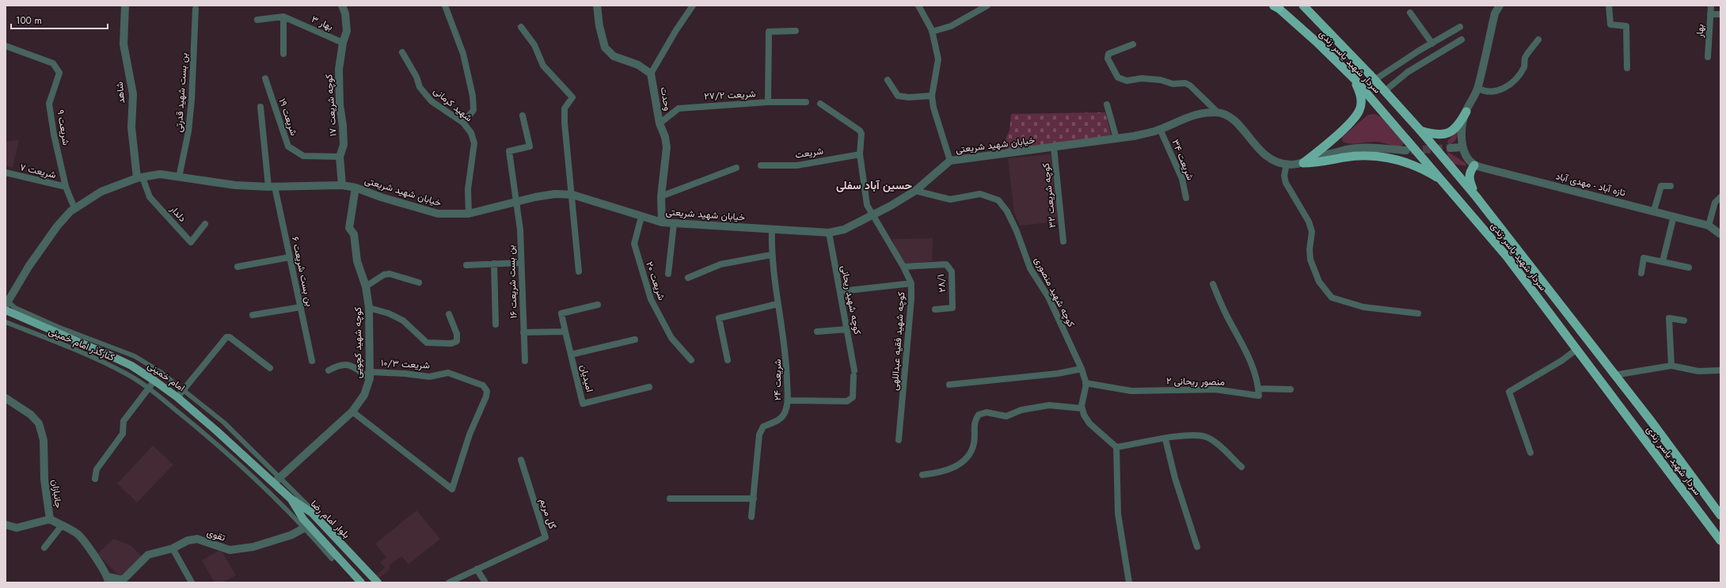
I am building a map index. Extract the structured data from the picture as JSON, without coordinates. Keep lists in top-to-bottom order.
{
  "streets": {
    "highway": ["سردار شهید یاسر زندی"],
    "main road": ["امام خمینی", "بلوار امام رضا"],
    "street": [
      "بهار ۳",
      "بهار",
      "شاهد",
      "بن بست شهید قدرتی",
      "شریعت ۲۷/۲",
      "وحدت",
      "شهید کرمانی",
      "کوچه شریعت ۱۷",
      "شریعت ۱۹",
      "شریعت ۹",
      "خیابان شهید شریعتی",
      "شریعت",
      "شریعت ۳۴",
      "شریعت ۷",
      "تازه آباد - مهدی آباد",
      "کوچه شریعت ۳۲",
      "دلدار",
      "بن بست شریعت ۶",
      "شریعت ۲۰",
      "بن بست شریعت ۱۶",
      "۲۸/۱",
      "کوچه شهید منصوری",
      "کوچه شهید ریحانی",
      "کوچه شهید فقیه عبداللهی",
      "کوچه شهید کچویی",
      "کنارگذر امام خمینی",
      "شریعت ۱۰/۳",
      "امیدیان",
      "شریعت ۲۴",
      "منصور ریحانی ۲",
      "جانبازان",
      "گل مریم",
      "تقوی"
    ]
  },
  "crossings": [
    ["بهار ۳", "کوچه شریعت ۱۷"],
    ["شاهد", "خیابان شهید شریعتی"],
    ["شاهد", "دلدار"],
    ["بن بست شهید قدرتی", "خیابان شهید شریعتی"],
    ["شریعت ۲۷/۲", "وحدت"],
    ["وحدت", "خیابان شهید شریعتی"],
    ["شهید کرمانی", "خیابان شهید شریعتی"],
    ["کوچه شریعت ۱۷", "شریعت ۱۹"],
    ["کوچه شریعت ۱۷", "خیابان شهید شریعتی"],
    ["شریعت ۹", "خیابان شهید شریعتی"],
    ["شریعت ۹", "شریعت ۷"],
    ["خیابان شهید شریعتی", "شریعت ۳۴"],
    ["خیابان شهید شریعتی", "کوچه شریعت ۳۲"],
    ["خیابان شهید شریعتی", "دلدار"],
    ["خیابان شهید شریعتی", "بن بست شریعت ۶"],
    ["خیابان شهید شریعتی", "شریعت ۲۰"],
    ["خیابان شهید شریعتی", "بن بست شریعت ۱۶"],
    ["خیابان شهید شریعتی", "کوچه شهید منصوری"],
    ["خیابان شهید شریعتی", "کوچه شهید ریحانی"],
    ["خیابان شهید شریعتی", "کوچه شهید فقیه عبداللهی"],
    ["خیابان شهید شریعتی", "کوچه شهید کچویی"],
    ["خیابان شهید شریعتی", "شریعت ۲۴"],
    ["شریعت", "کوچه شهید فقیه عبداللهی"],
    ["۲۸/۱", "کوچه شهید فقیه عبداللهی"],
    ["کوچه شهید منصوری", "منصور ریحانی ۲"],
    ["کوچه شهید ریحانی", "شریعت ۲۴"],
    ["کوچه شهید کچویی", "شریعت ۱۰/۳"],
    ["کوچه شهید کچویی", "امام خمینی"],
    ["کنارگذر امام خمینی", "بلوار امام رضا"],
    ["کنارگذر امام خمینی", "تقوی"],
    ["امام خمینی", "بلوار امام رضا"],
    ["جانبازان", "تقوی"],
    ["بلوار امام رضا", "تقوی"]
  ],
  "districts": ["حسین آباد سفلی"],
  "scale_bar": "100 m"
}
